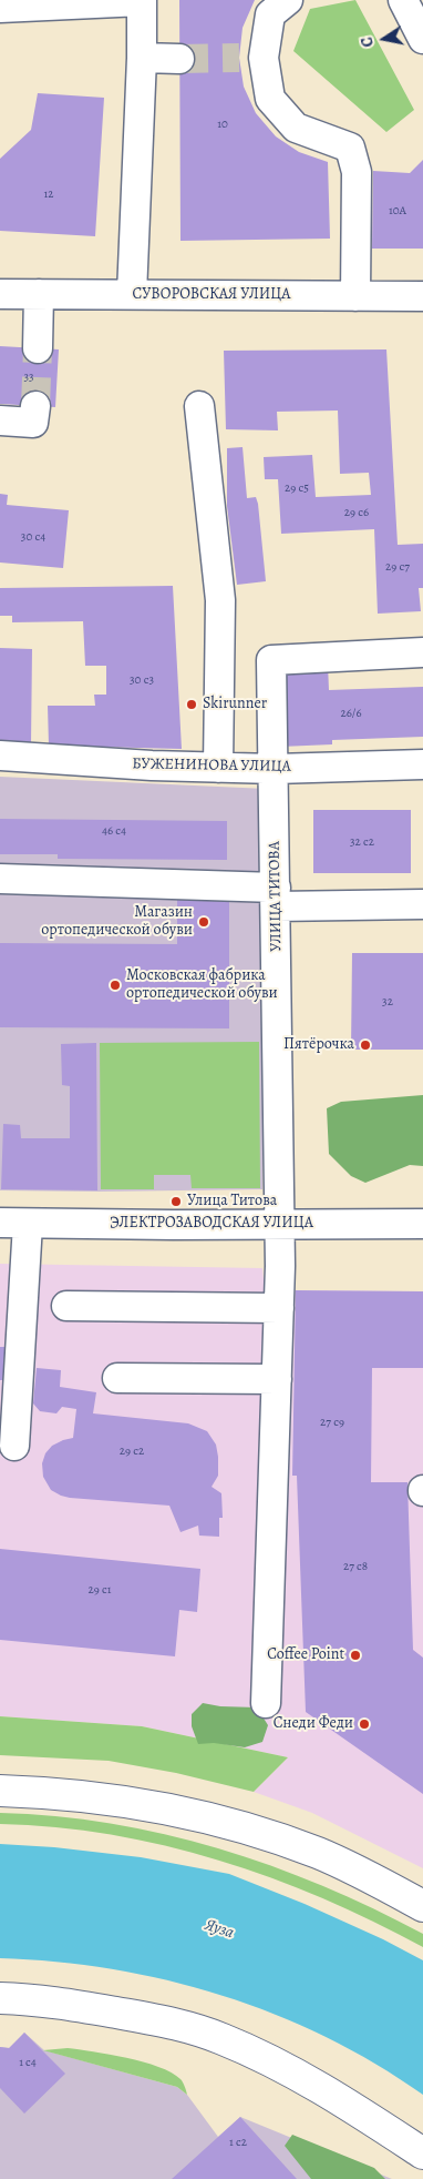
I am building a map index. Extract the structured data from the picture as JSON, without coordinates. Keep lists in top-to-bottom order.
{
  "streets": {
    "street": [
      "СУВОРОВСКАЯ УЛИЦА",
      "БУЖЕНИНОВА УЛИЦА",
      "УЛИЦА ТИТОВА",
      "ЭЛЕКТРОЗАВОДСКАЯ УЛИЦА"
    ]
  },
  "crossings": [
    ["БУЖЕНИНОВА УЛИЦА", "УЛИЦА ТИТОВА"],
    ["УЛИЦА ТИТОВА", "ЭЛЕКТРОЗАВОДСКАЯ УЛИЦА"]
  ],
  "water": ["Яуза"],
  "places": [
    "Skirunner",
    "Магазин ортопедической обуви",
    "Московская фабрика ортопедической обуви",
    "Пятёрочка",
    "Улица Титова",
    "Coffee Point",
    "Снеди Феди"
  ],
  "house_numbers": [
    "10",
    "12",
    "10А",
    "33",
    "29 с5",
    "29 с6",
    "30 с4",
    "29 с7",
    "30 с3",
    "26/6",
    "46 с4",
    "32 с2",
    "32",
    "27 с9",
    "29 с2",
    "27 с8",
    "29 с1",
    "1 с4",
    "1 с2"
  ],
  "north": "left"
}
